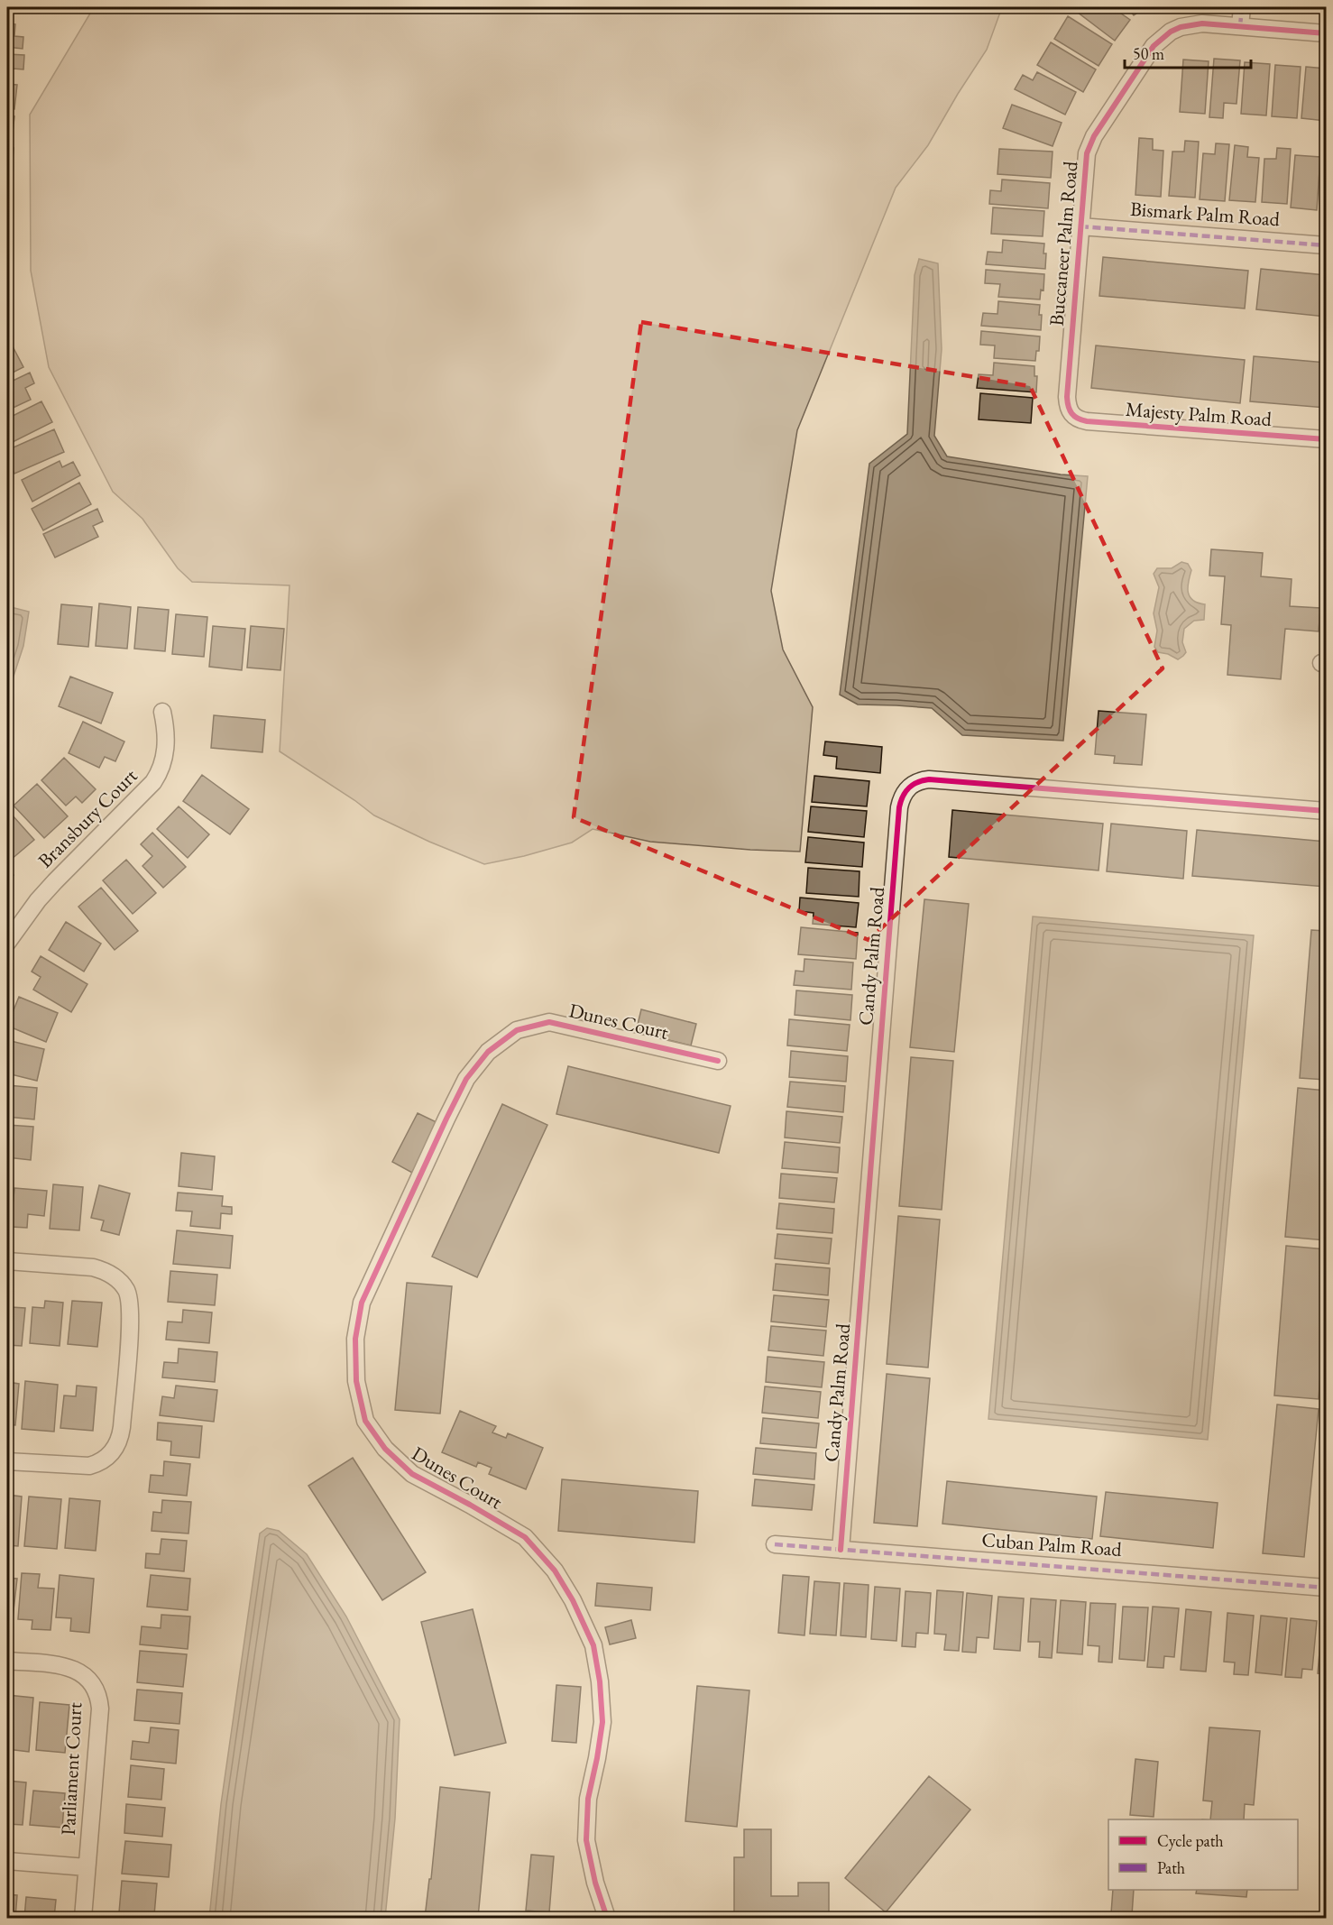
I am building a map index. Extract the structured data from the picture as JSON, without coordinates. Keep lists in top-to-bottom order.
{
  "streets": {
    "street": [
      "Bismark Palm Road",
      "Buccaneer Palm Road",
      "Majesty Palm Road",
      "Bransbury Court",
      "Candy Palm Road",
      "Dunes Court",
      "Cuban Palm Road",
      "Parliament Court"
    ]
  },
  "crossings": [
    ["Bismark Palm Road", "Buccaneer Palm Road"],
    ["Buccaneer Palm Road", "Majesty Palm Road"],
    ["Candy Palm Road", "Cuban Palm Road"]
  ],
  "legend": ["Cycle path", "Path"],
  "scale_bar": "50 m"
}
